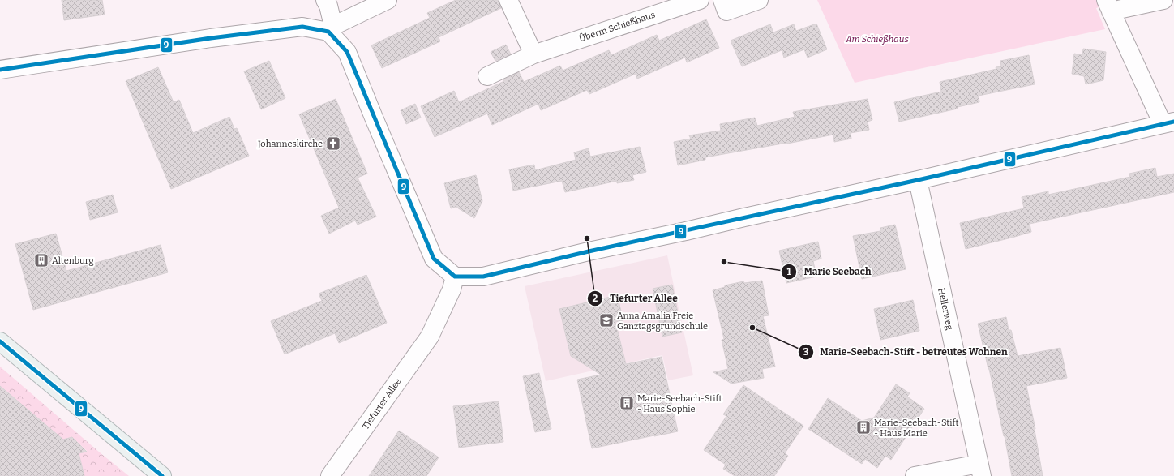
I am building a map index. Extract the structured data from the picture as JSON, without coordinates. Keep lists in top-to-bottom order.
{
  "streets": {
    "street": ["Überm Schießhaus", "Hellerweg", "Tiefurter Allee"]
  },
  "parks": ["Am Schießhaus"],
  "places": {
    "church": ["Johanneskirche"],
    "other": ["Tiefurter Allee", "Marie Seebach", "Marie-Seebach-Stift - betreutes Wohnen"],
    "building": ["Altenburg", "Marie-Seebach-Stift - Haus Sophie", "Marie-Seebach-Stift - Haus Marie"],
    "school or university": ["Anna Amalia Freie Ganztagsgrundschule"]
  },
  "lines": ["transit line 9"]
}
